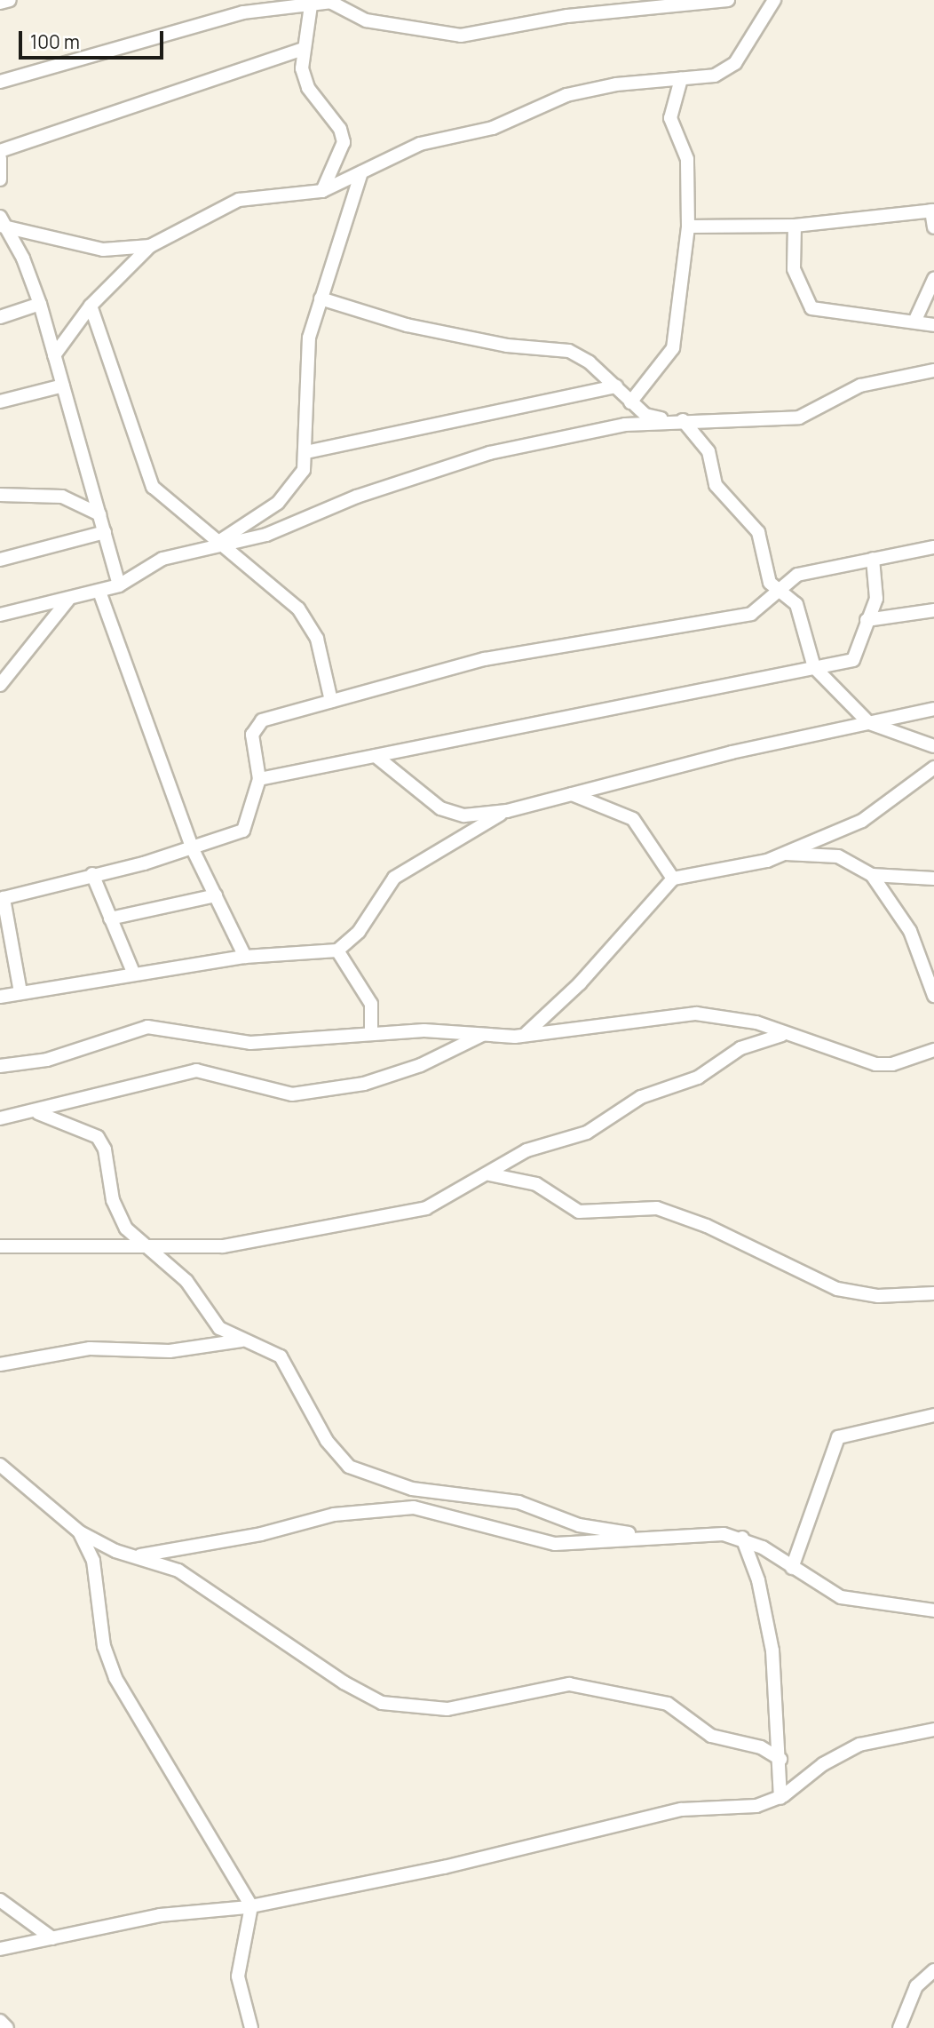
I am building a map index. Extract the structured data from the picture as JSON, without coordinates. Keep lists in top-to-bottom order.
{
  "scale_bar": "100 m"
}
